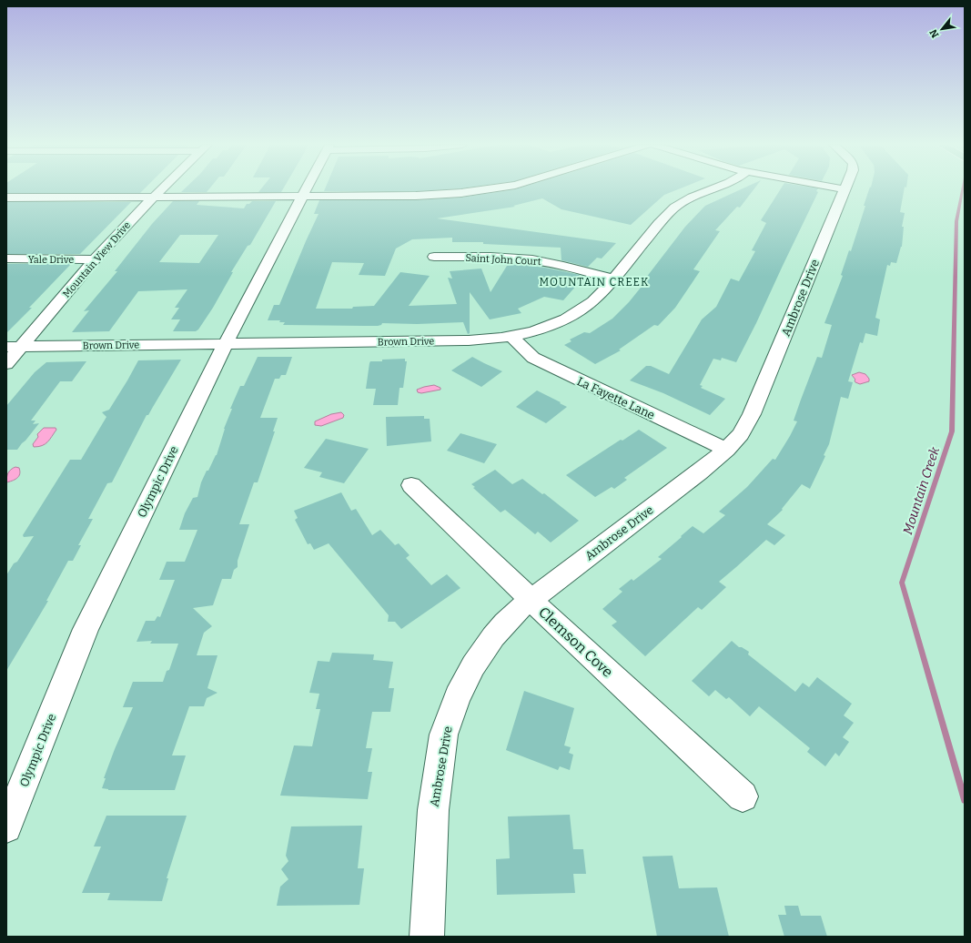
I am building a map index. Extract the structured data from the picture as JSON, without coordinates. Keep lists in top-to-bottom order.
{
  "streets": {
    "street": [
      "Yale Drive",
      "Mountain View Drive",
      "Saint John Court",
      "Ambrose Drive",
      "Brown Drive",
      "La Fayette Lane",
      "Olympic Drive",
      "Clemson Cove"
    ]
  },
  "crossings": [
    ["Yale Drive", "Mountain View Drive"],
    ["Mountain View Drive", "Brown Drive"],
    ["Saint John Court", "Brown Drive"],
    ["Ambrose Drive", "La Fayette Lane"],
    ["Ambrose Drive", "Clemson Cove"],
    ["Brown Drive", "La Fayette Lane"],
    ["Brown Drive", "Olympic Drive"]
  ],
  "districts": ["MOUNTAIN CREEK"],
  "water": ["Mountain Creek"],
  "north": "bottom left"
}
